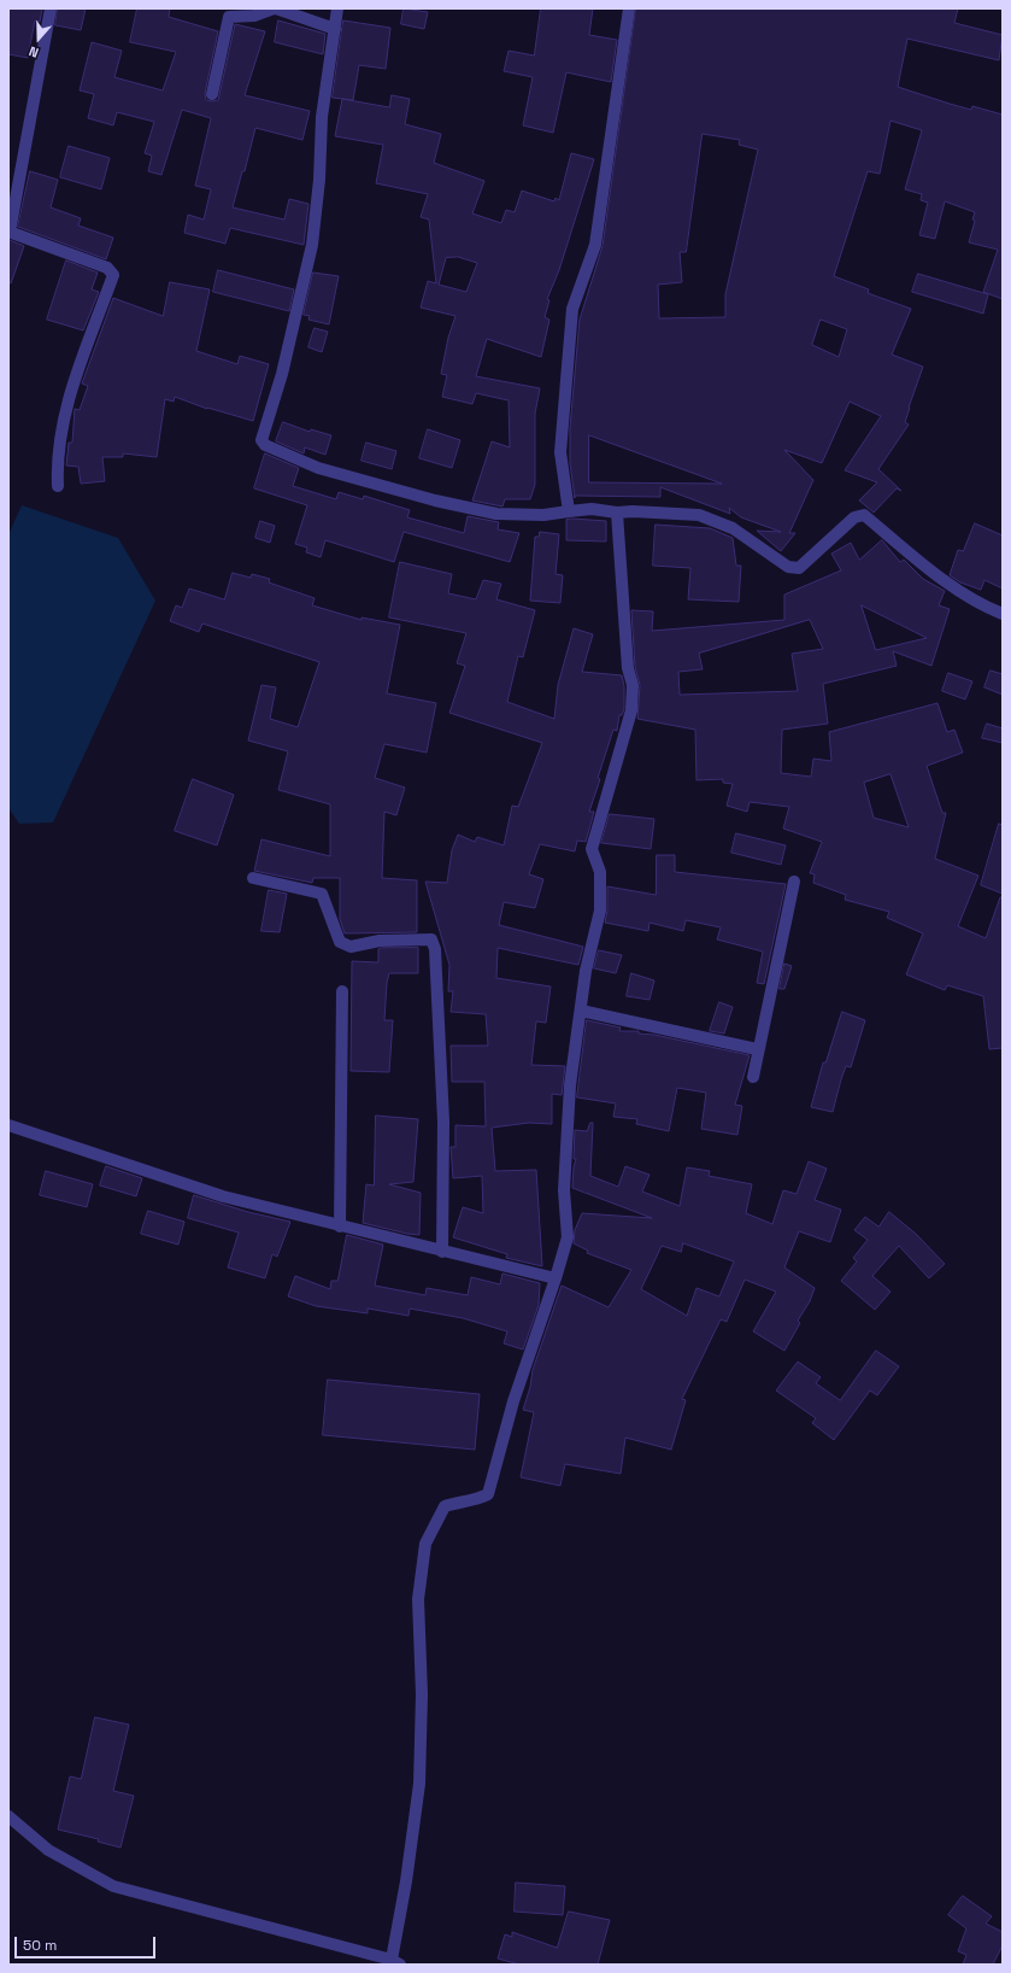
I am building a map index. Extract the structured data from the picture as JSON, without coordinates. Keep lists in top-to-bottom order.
{
  "scale_bar": "50 m",
  "north": "bottom"
}
